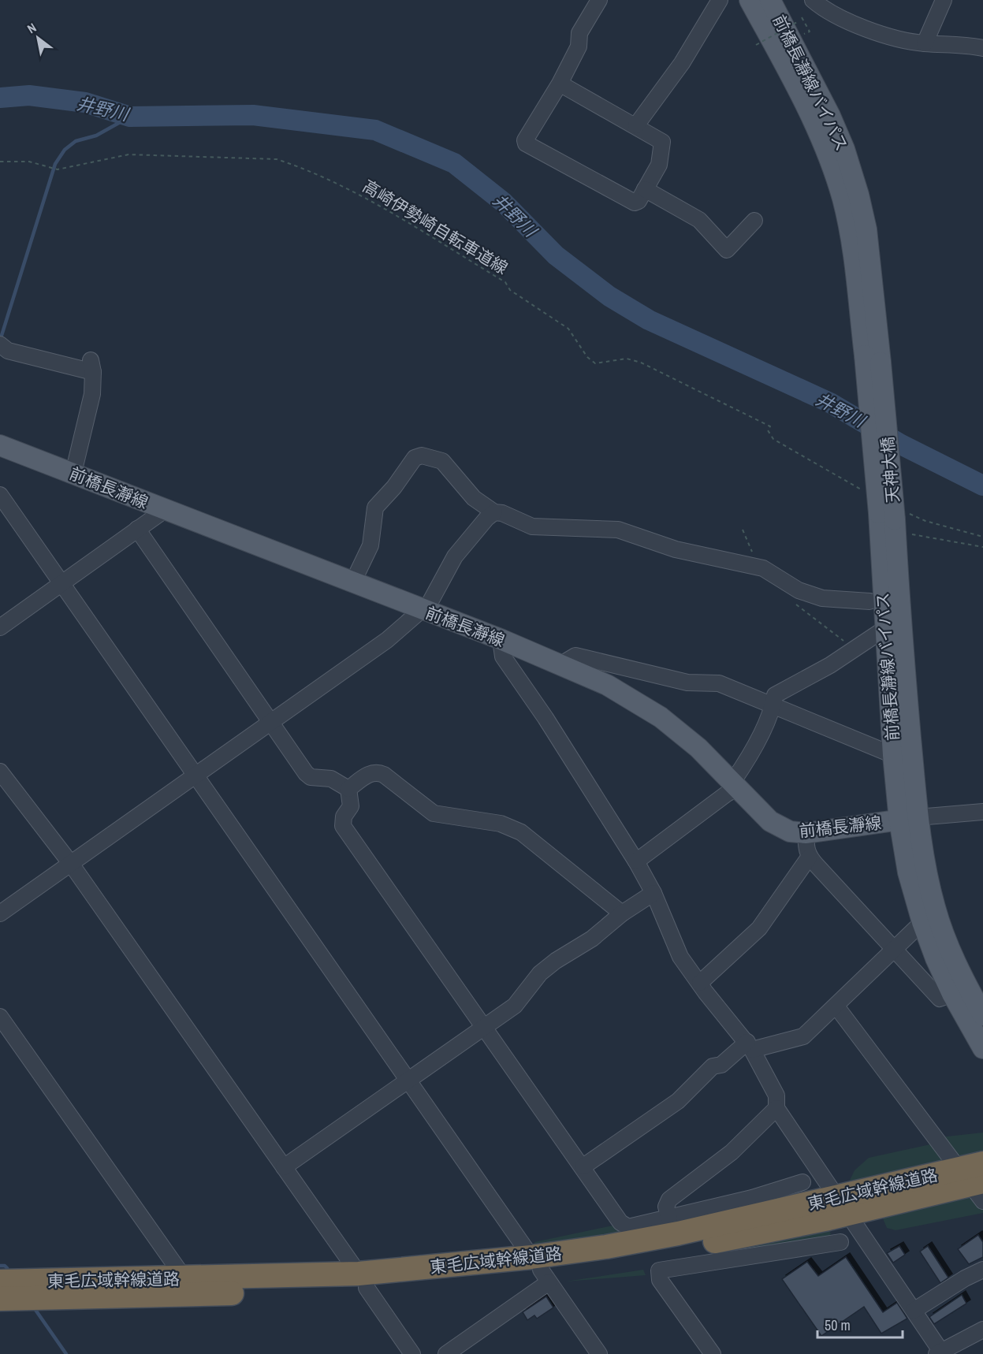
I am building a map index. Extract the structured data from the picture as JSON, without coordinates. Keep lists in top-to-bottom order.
{
  "streets": {
    "highway": ["東毛広域幹線道路"],
    "main road": ["前橋長瀞線バイパス", "天神大橋", "前橋長瀞線"],
    "path": ["高崎伊勢崎自転車道線"]
  },
  "crossings": [
    ["前橋長瀞線バイパス", "天神大橋"],
    ["前橋長瀞線バイパス", "前橋長瀞線"]
  ],
  "water": ["井野川"],
  "scale_bar": "50 m",
  "north": "top left"
}
